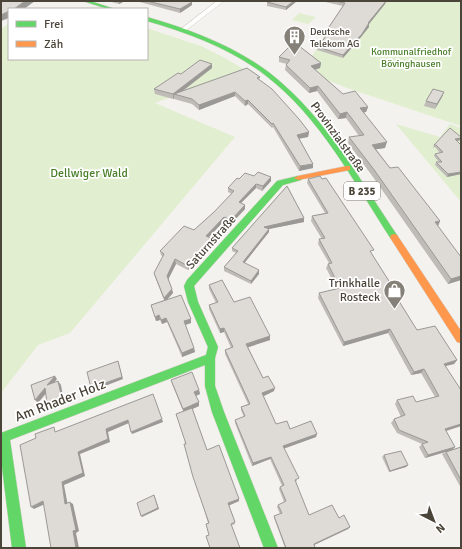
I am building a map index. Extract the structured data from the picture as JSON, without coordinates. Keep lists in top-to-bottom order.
{
  "streets": {
    "main road": [
      "Provinzialstraße",
      "B 235",
      "Saturnstraße",
      "Am Rhader Holz"
    ]
  },
  "crossings": [
    ["Provinzialstraße", "Saturnstraße"],
    ["Saturnstraße", "Am Rhader Holz"]
  ],
  "parks": ["Kommunalfriedhof Bövinghausen", "Dellwiger Wald"],
  "places": {
    "building": ["Deutsche Telekom AG"],
    "shop": ["Trinkhalle Rosteck"]
  },
  "legend": ["Frei", "Zäh"],
  "north": "bottom right"
}
